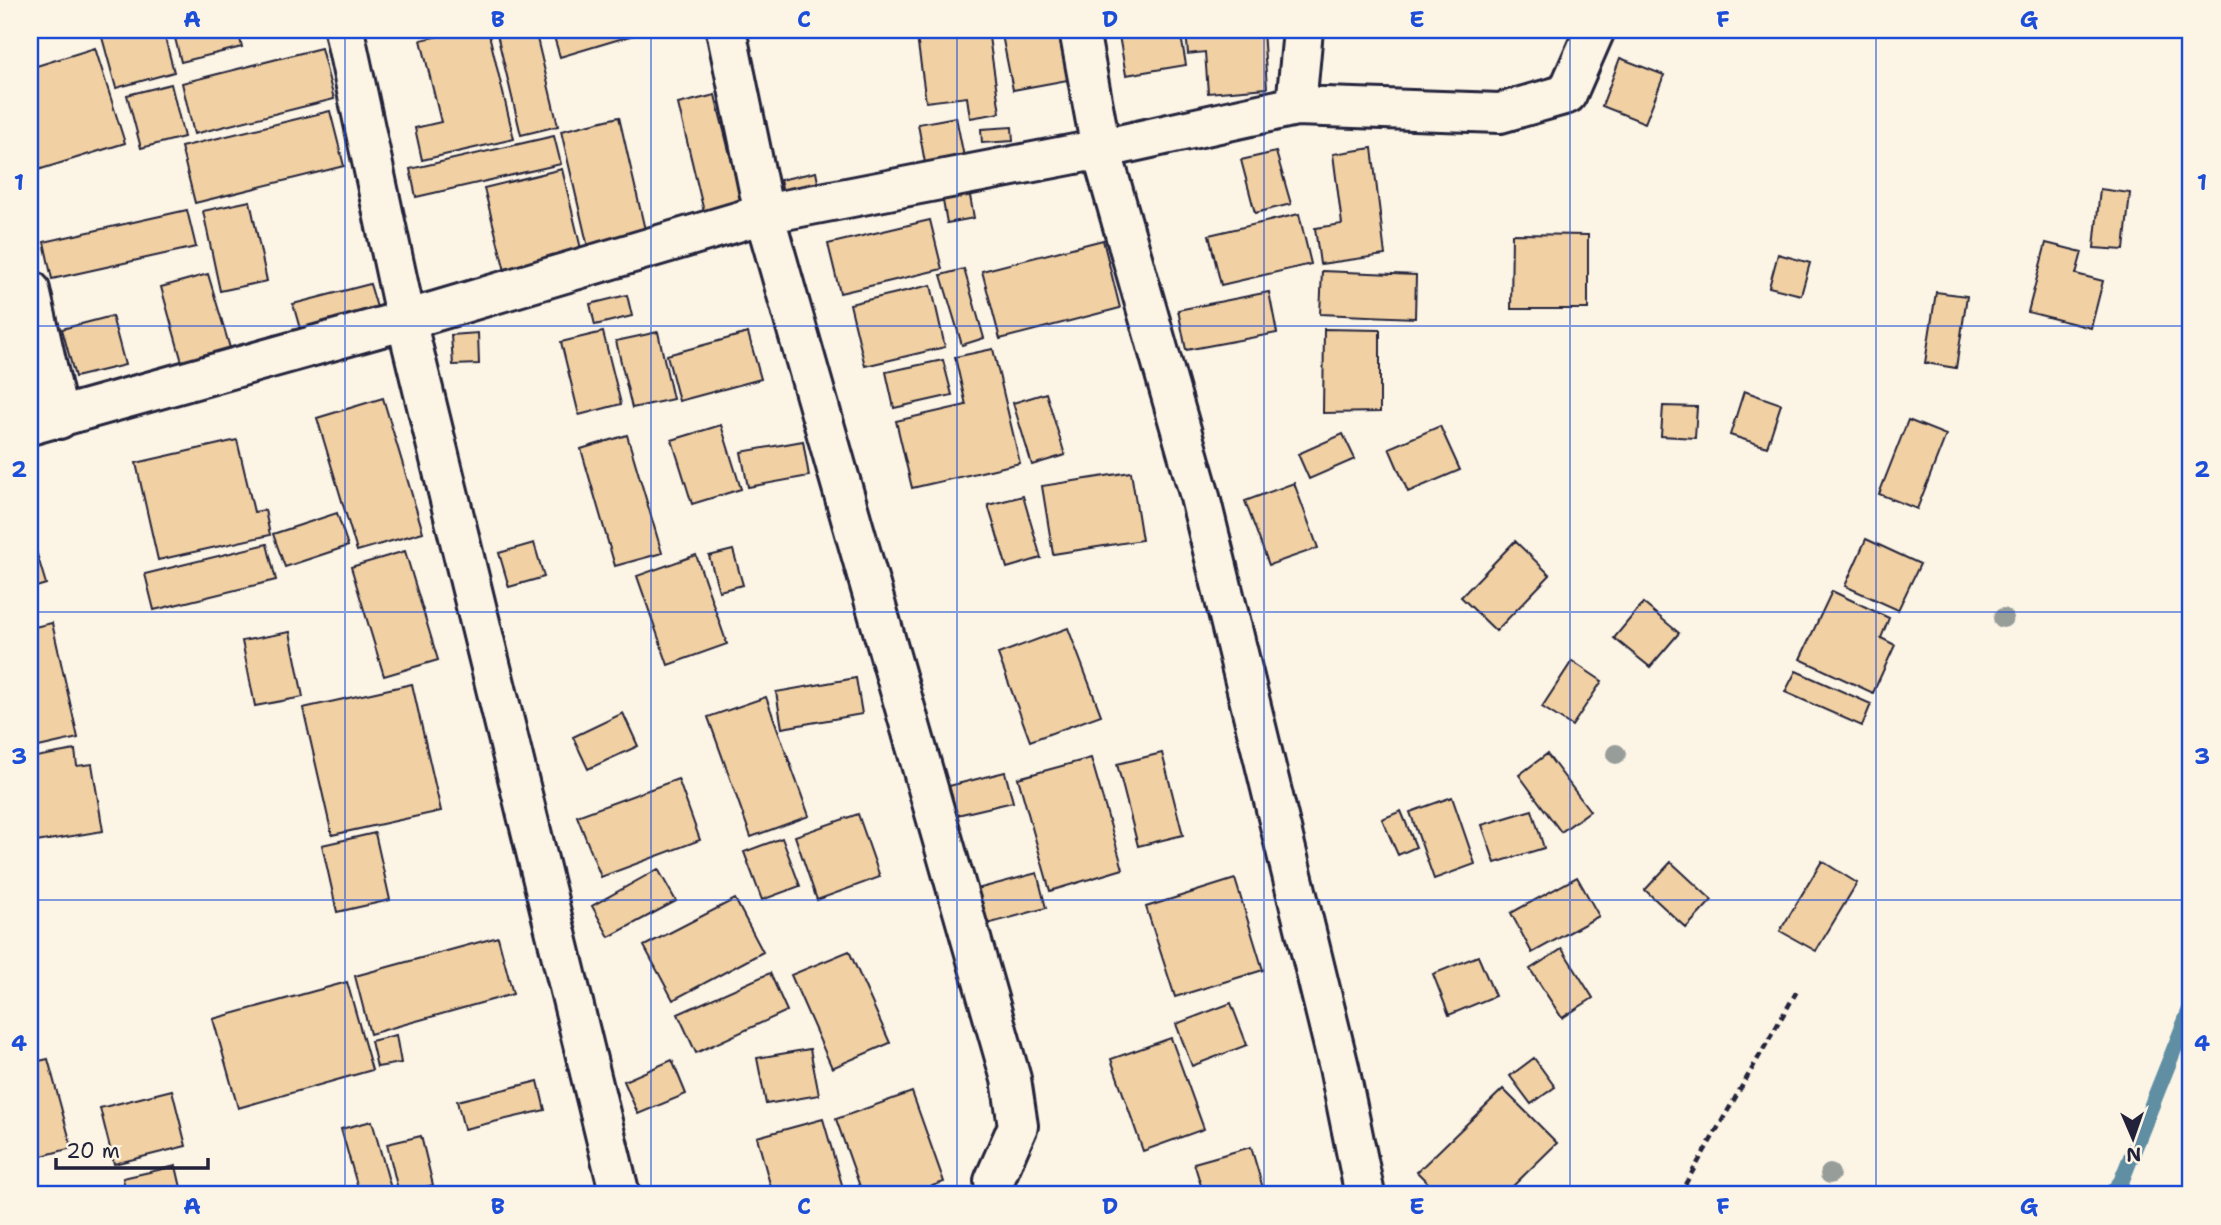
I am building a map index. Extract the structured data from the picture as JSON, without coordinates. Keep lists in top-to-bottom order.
{
  "scale_bar": "20 m",
  "north": "bottom",
  "grid": {
    "columns": [
      "A",
      "B",
      "C",
      "D",
      "E",
      "F",
      "G"
    ],
    "rows": [
      "1",
      "2",
      "3",
      "4"
    ]
  }
}
